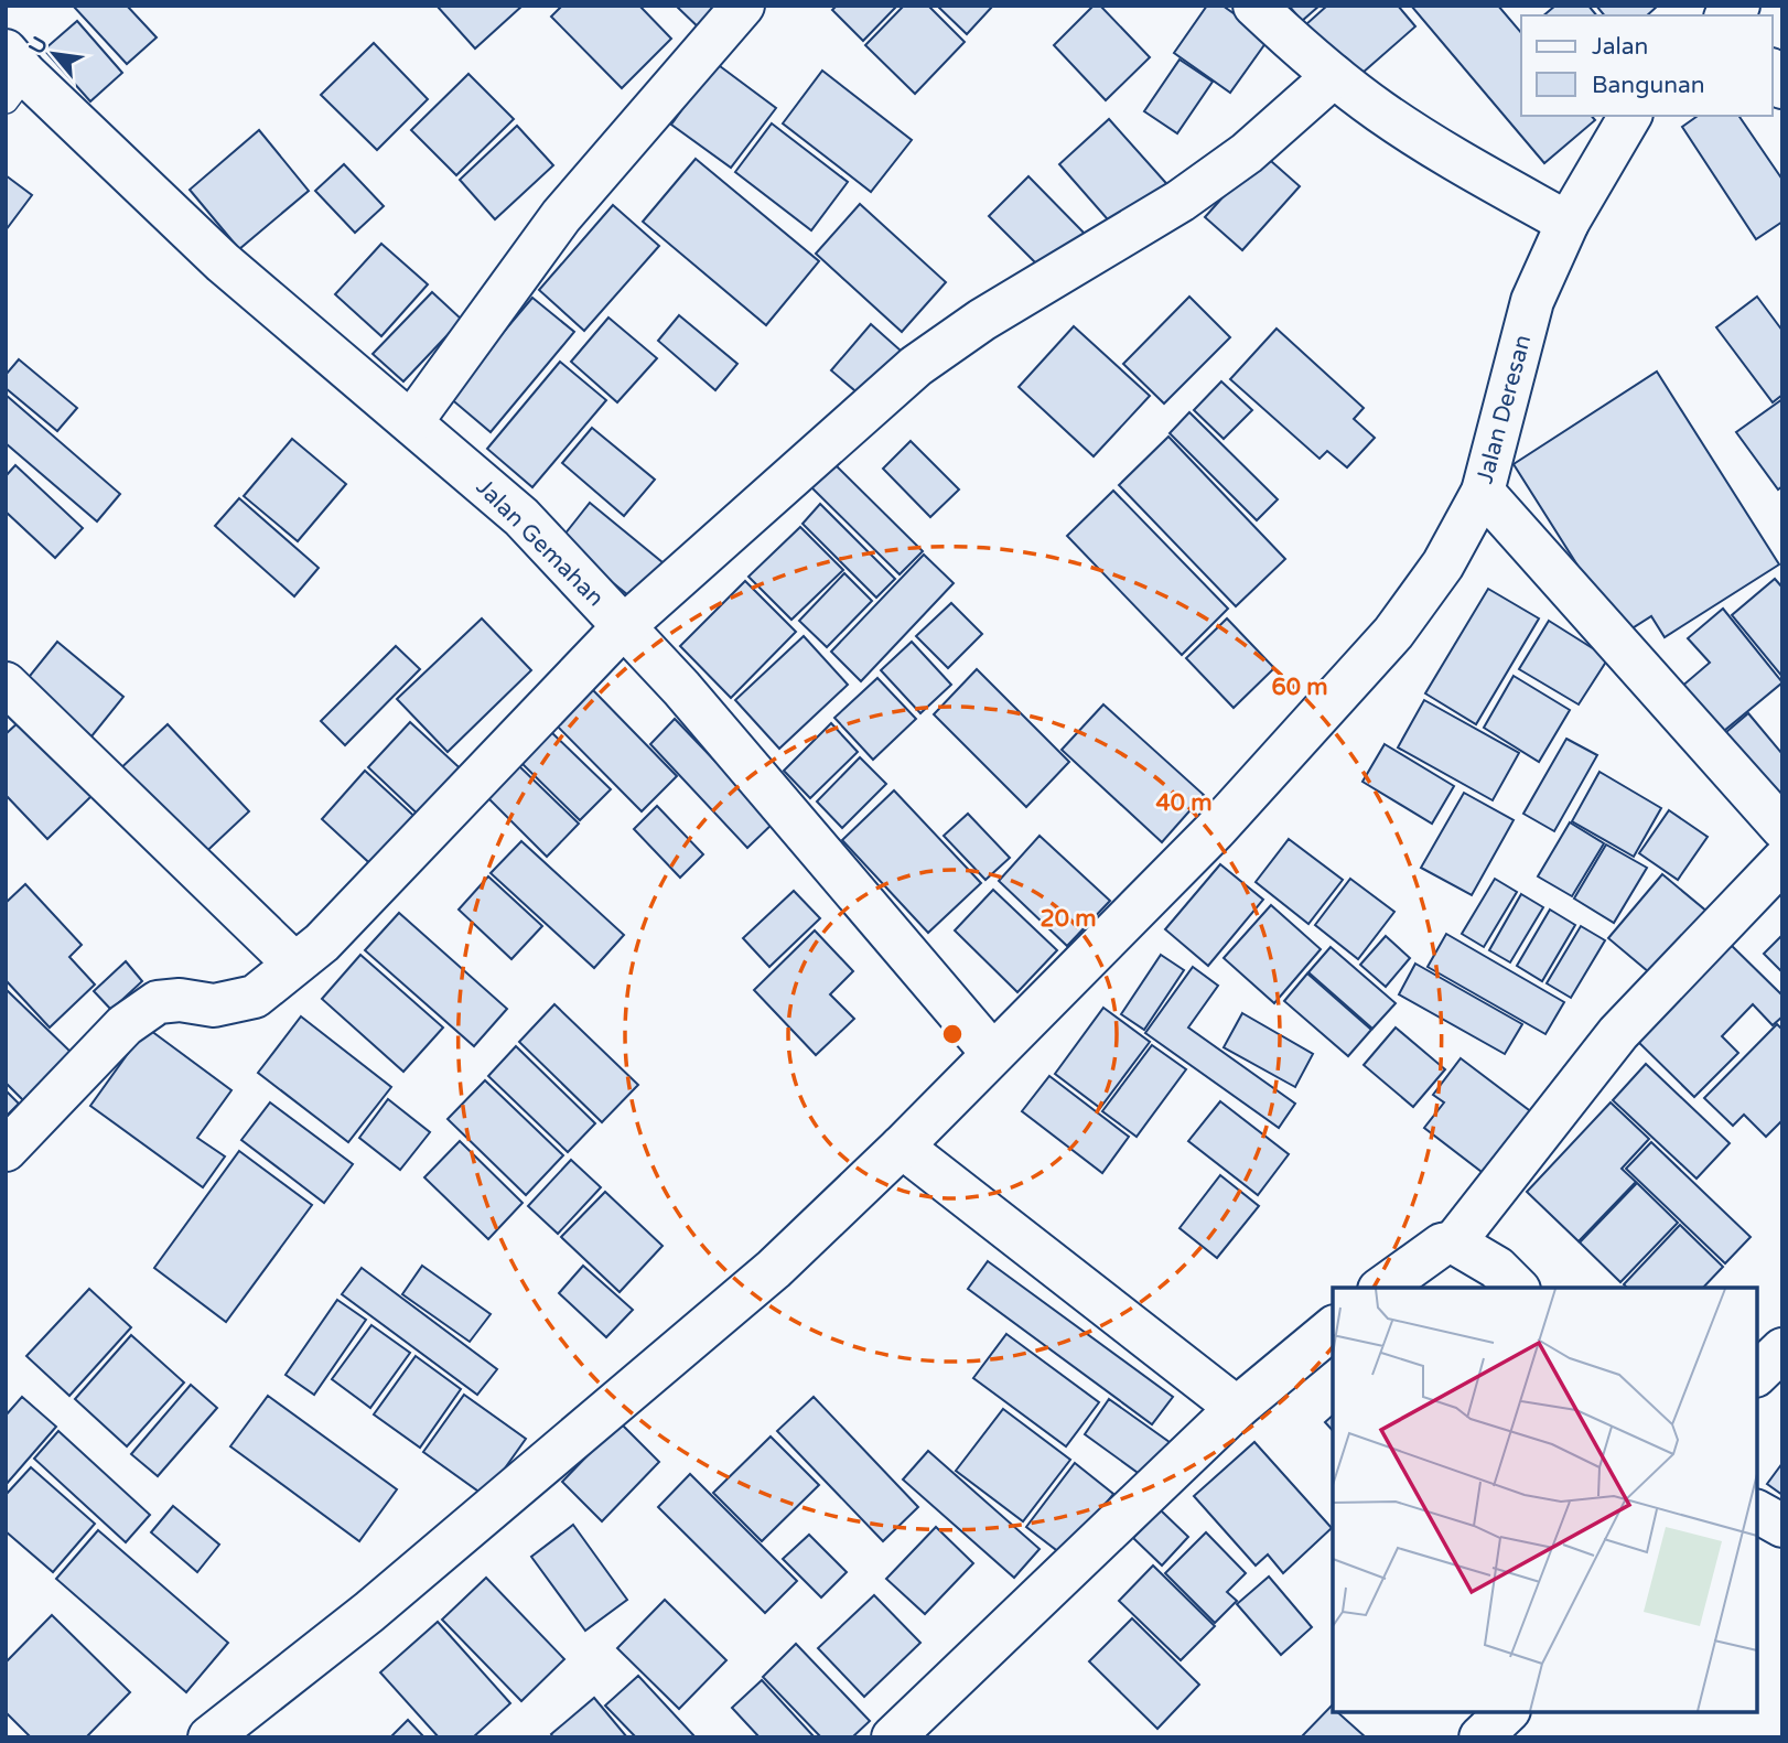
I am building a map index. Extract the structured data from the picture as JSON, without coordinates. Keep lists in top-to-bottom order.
{
  "streets": {
    "street": ["Jalan Deresan", "Jalan Gemahan"]
  },
  "crossings": [
    ["Jalan Deresan", "Jalan Gemahan"]
  ],
  "legend": ["Jalan", "Bangunan"],
  "north": "top left",
  "rings": ["60 m", "40 m", "20 m"]
}
